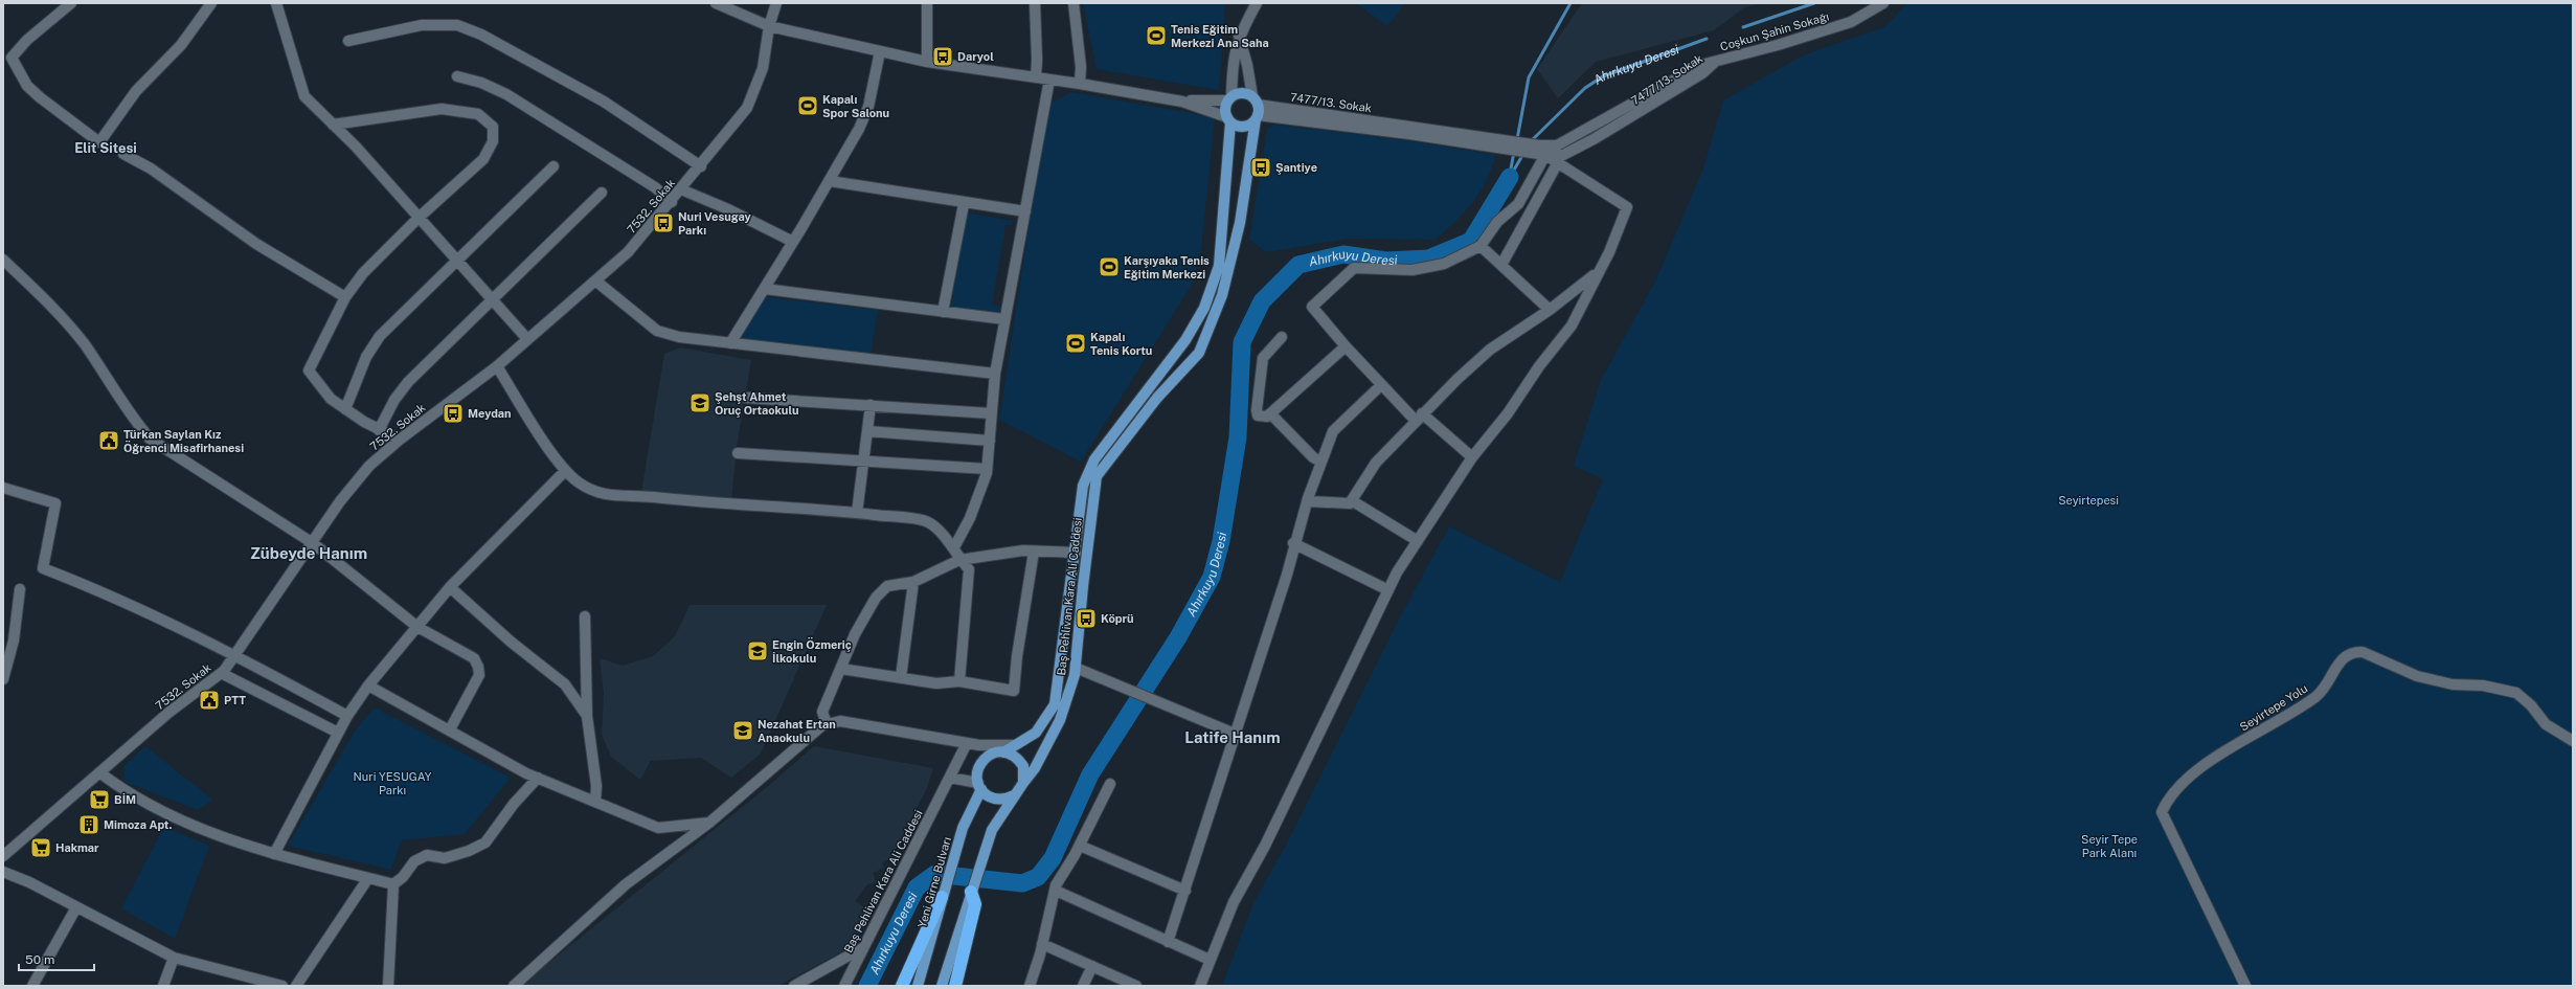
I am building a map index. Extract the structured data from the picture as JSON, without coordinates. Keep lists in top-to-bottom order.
{
  "streets": {
    "main road": ["Baş Pehlivan Kara Ali Caddesi", "Yeni Girne Bulvarı"],
    "street": [
      "Coşkun Şahin Sokağı",
      "7477/13. Sokak",
      "7532. Sokak",
      "Seyirtepe Yolu"
    ]
  },
  "crossings": [
    ["Coşkun Şahin Sokağı", "7477/13. Sokak"],
    ["7477/13. Sokak", "Baş Pehlivan Kara Ali Caddesi"],
    ["Baş Pehlivan Kara Ali Caddesi", "Yeni Girne Bulvarı"]
  ],
  "districts": ["Elit Sitesi", "Zübeyde Hanım", "Latife Hanım"],
  "water": ["Ahırkuyu Deresi"],
  "parks": ["Seyirtepesi", "Nuri YESUGAY Parkı", "Seyir Tepe Park Alanı"],
  "places": {
    "sports": [
      "Tenis Eğitim Merkezi Ana Saha",
      "Kapalı Spor Salonu",
      "Karşıyaka Tenis Eğitim Merkezi",
      "Kapalı Tenis Kortu"
    ],
    "bus stop": [
      "Daryol",
      "Şantiye",
      "Nuri Vesugay Parkı",
      "Meydan",
      "Köprü"
    ],
    "school or university": ["Şehşt Ahmet Oruç Ortaokulu", "Engin Özmeriç İlkokulu", "Nezahat Ertan Anaokulu"],
    "public building": ["Türkan Saylan Kız Öğrenci Misafirhanesi", "PTT"],
    "supermarket": ["BİM", "Hakmar"],
    "building": ["Mimoza Apt."]
  },
  "scale_bar": "50 m"
}
